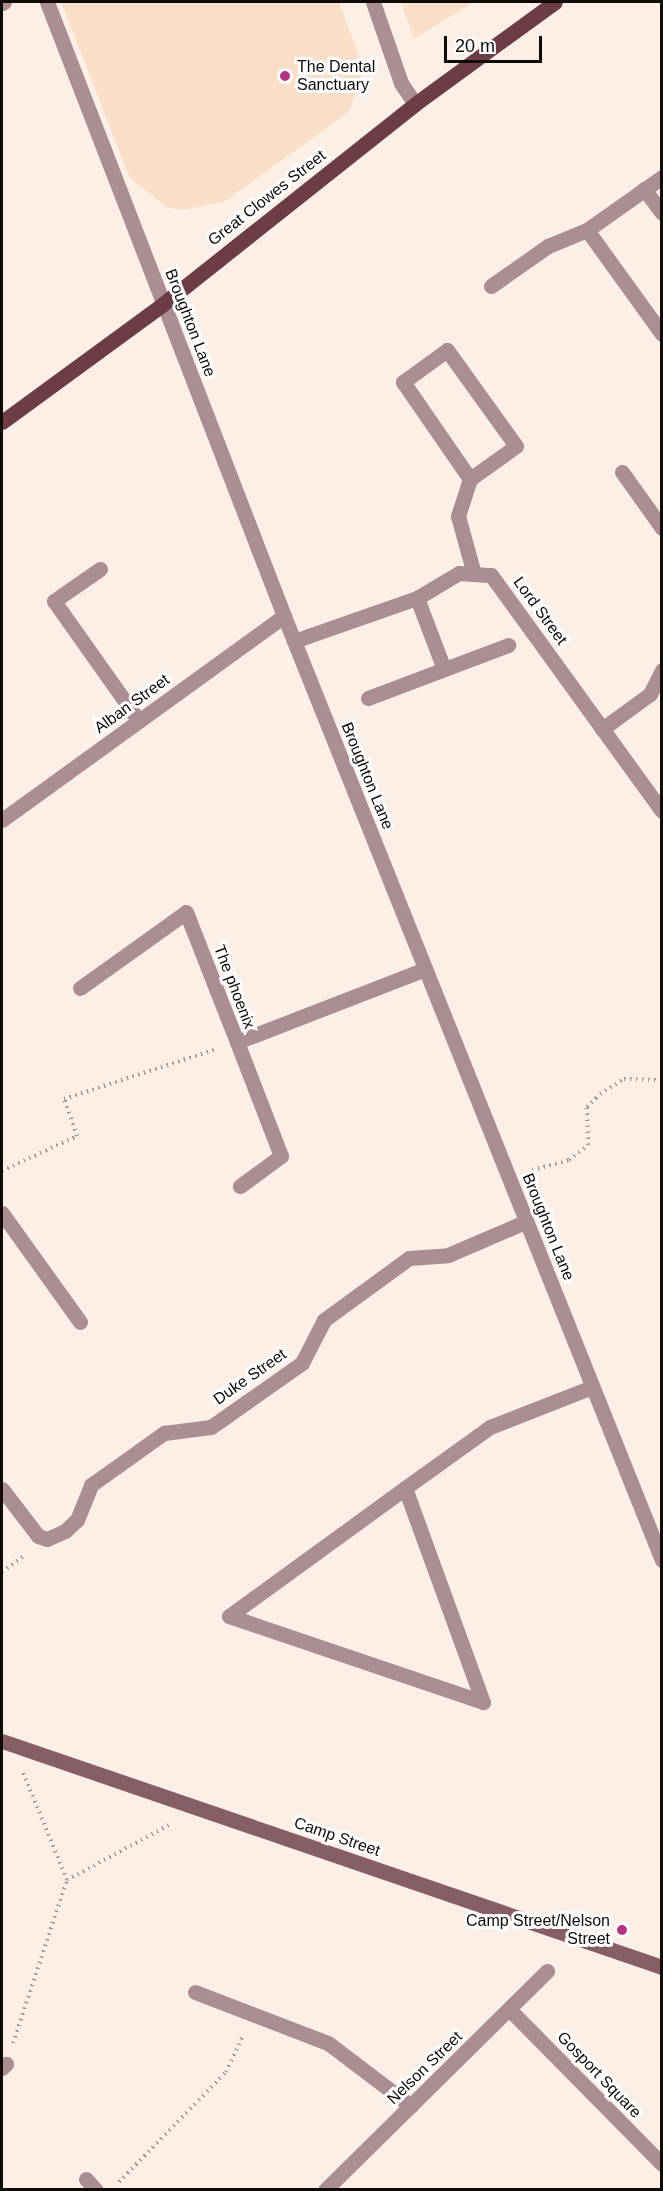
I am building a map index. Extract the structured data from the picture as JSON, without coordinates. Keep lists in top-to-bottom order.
{
  "streets": {
    "main road": ["Great Clowes Street", "Camp Street"],
    "street": [
      "Broughton Lane",
      "Lord Street",
      "Alban Street",
      "The phoenix",
      "Duke Street",
      "Nelson Street",
      "Gosport Square"
    ]
  },
  "crossings": [
    ["Great Clowes Street", "Broughton Lane"],
    ["Broughton Lane", "Alban Street"],
    ["Broughton Lane", "The phoenix"],
    ["Broughton Lane", "Duke Street"],
    ["Nelson Street", "Gosport Square"]
  ],
  "places": ["The Dental Sanctuary", "Camp Street/Nelson Street"],
  "scale_bar": "20 m"
}
